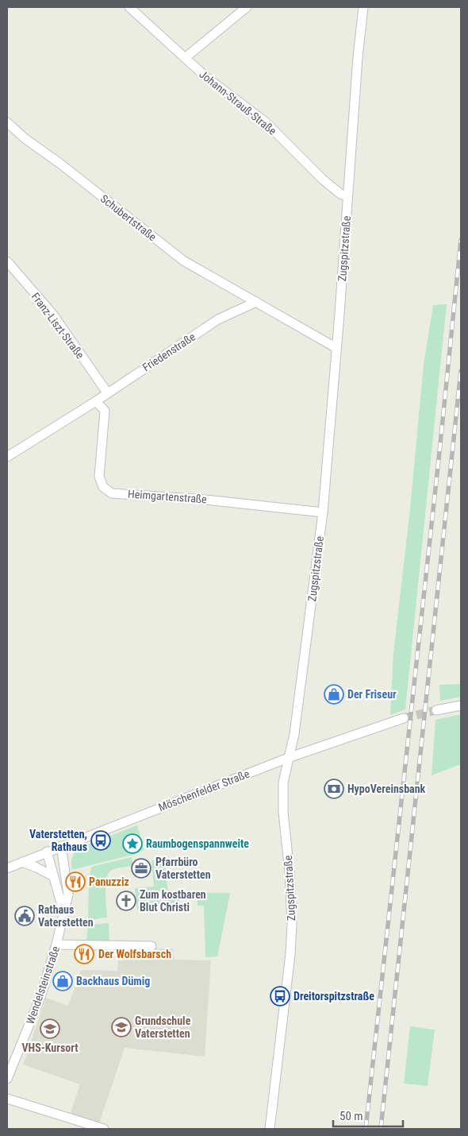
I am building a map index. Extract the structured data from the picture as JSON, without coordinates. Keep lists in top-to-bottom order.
{
  "streets": {
    "street": [
      "Johann-Strauß-Straße",
      "Schubertstraße",
      "Zugspitzstraße",
      "Franz-Liszt-Straße",
      "Friedenstraße",
      "Heimgartenstraße",
      "Möschenfelder Straße",
      "Wendelsteinstraße"
    ]
  },
  "crossings": [
    ["Johann-Strauß-Straße", "Zugspitzstraße"],
    ["Schubertstraße", "Friedenstraße"],
    ["Zugspitzstraße", "Heimgartenstraße"],
    ["Zugspitzstraße", "Möschenfelder Straße"],
    ["Franz-Liszt-Straße", "Friedenstraße"],
    ["Friedenstraße", "Heimgartenstraße"],
    ["Möschenfelder Straße", "Wendelsteinstraße"]
  ],
  "places": {
    "shop": ["Der Friseur", "Backhaus Dümig"],
    "bank": ["HypoVereinsbank"],
    "bus stop": ["Vaterstetten, Rathaus", "Dreitorspitzstraße"],
    "place": ["Raumbogenspannweite"],
    "office": ["Pfarrbüro Vaterstetten"],
    "restaurant": ["Panuzziz", "Der Wolfsbarsch"],
    "church": ["Zum kostbaren Blut Christi"],
    "public building": ["Rathaus Vaterstetten"],
    "school or university": ["Grundschule Vaterstetten", "VHS-Kursort"]
  },
  "scale_bar": "50 m"
}
